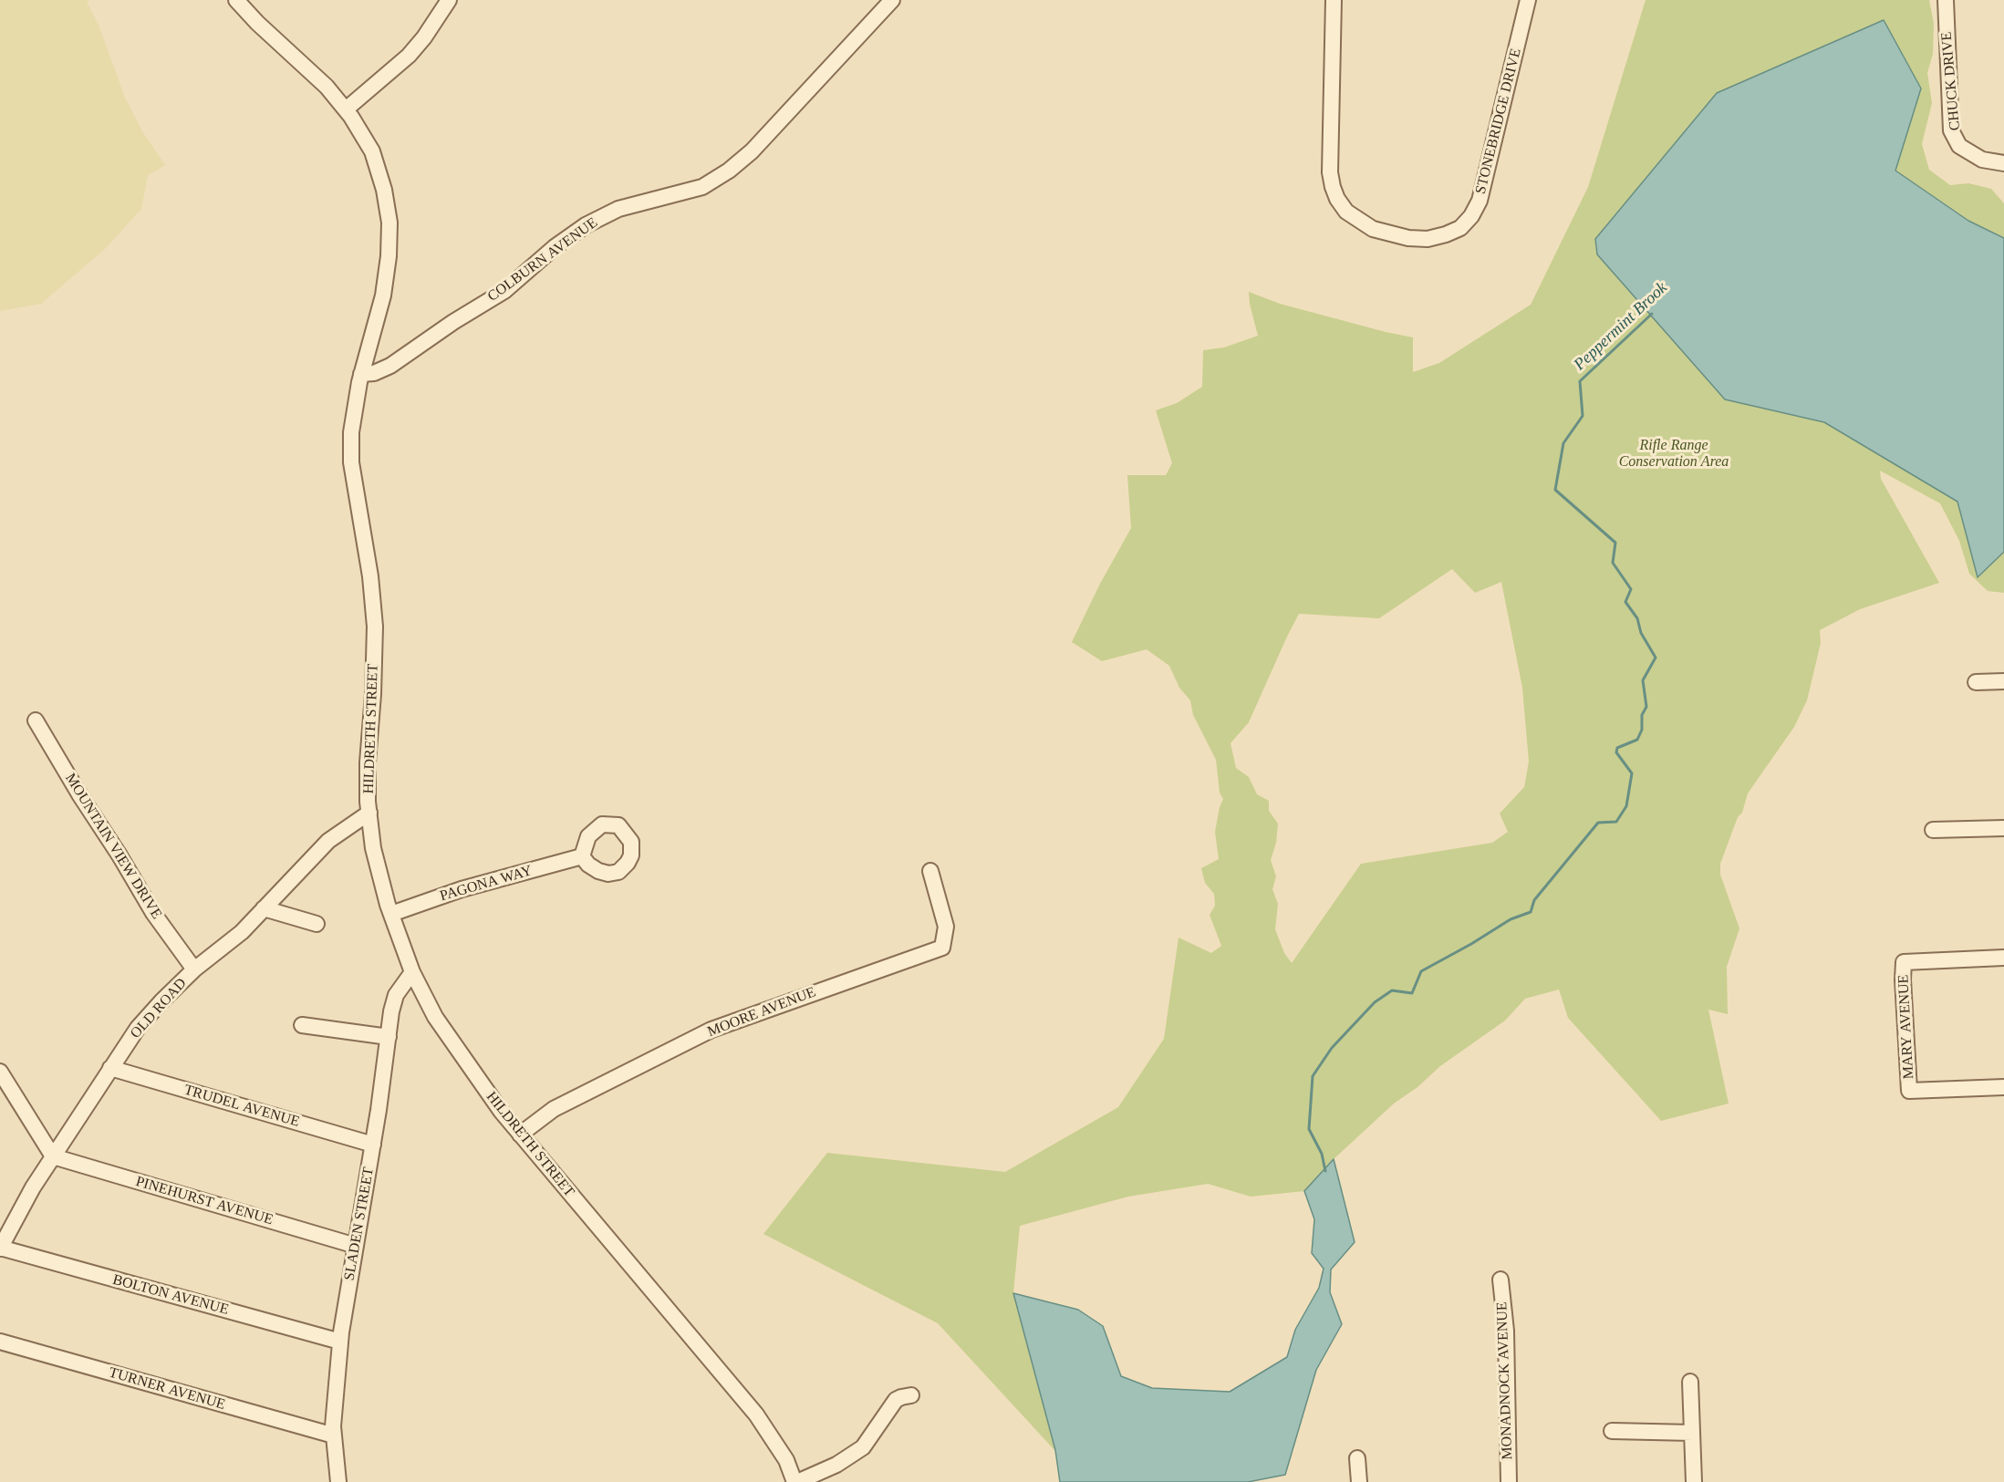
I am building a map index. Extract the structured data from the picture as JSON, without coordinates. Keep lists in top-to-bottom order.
{
  "streets": {
    "street": [
      "CHUCK DRIVE",
      "STONEBRIDGE DRIVE",
      "COLBURN AVENUE",
      "HILDRETH STREET",
      "MOUNTAIN VIEW DRIVE",
      "PAGONA WAY",
      "OLD ROAD",
      "MOORE AVENUE",
      "MARY AVENUE",
      "TRUDEL AVENUE",
      "PINEHURST AVENUE",
      "SLADEN STREET",
      "BOLTON AVENUE",
      "MONADNOCK AVENUE",
      "TURNER AVENUE"
    ]
  },
  "crossings": [
    ["COLBURN AVENUE", "HILDRETH STREET"],
    ["HILDRETH STREET", "PAGONA WAY"],
    ["HILDRETH STREET", "OLD ROAD"],
    ["HILDRETH STREET", "MOORE AVENUE"],
    ["HILDRETH STREET", "SLADEN STREET"],
    ["MOUNTAIN VIEW DRIVE", "OLD ROAD"],
    ["OLD ROAD", "TRUDEL AVENUE"],
    ["OLD ROAD", "PINEHURST AVENUE"],
    ["OLD ROAD", "BOLTON AVENUE"],
    ["TRUDEL AVENUE", "SLADEN STREET"],
    ["PINEHURST AVENUE", "SLADEN STREET"],
    ["SLADEN STREET", "BOLTON AVENUE"],
    ["SLADEN STREET", "TURNER AVENUE"]
  ],
  "water": ["Peppermint Brook"],
  "parks": ["Rifle Range Conservation Area"]
}
